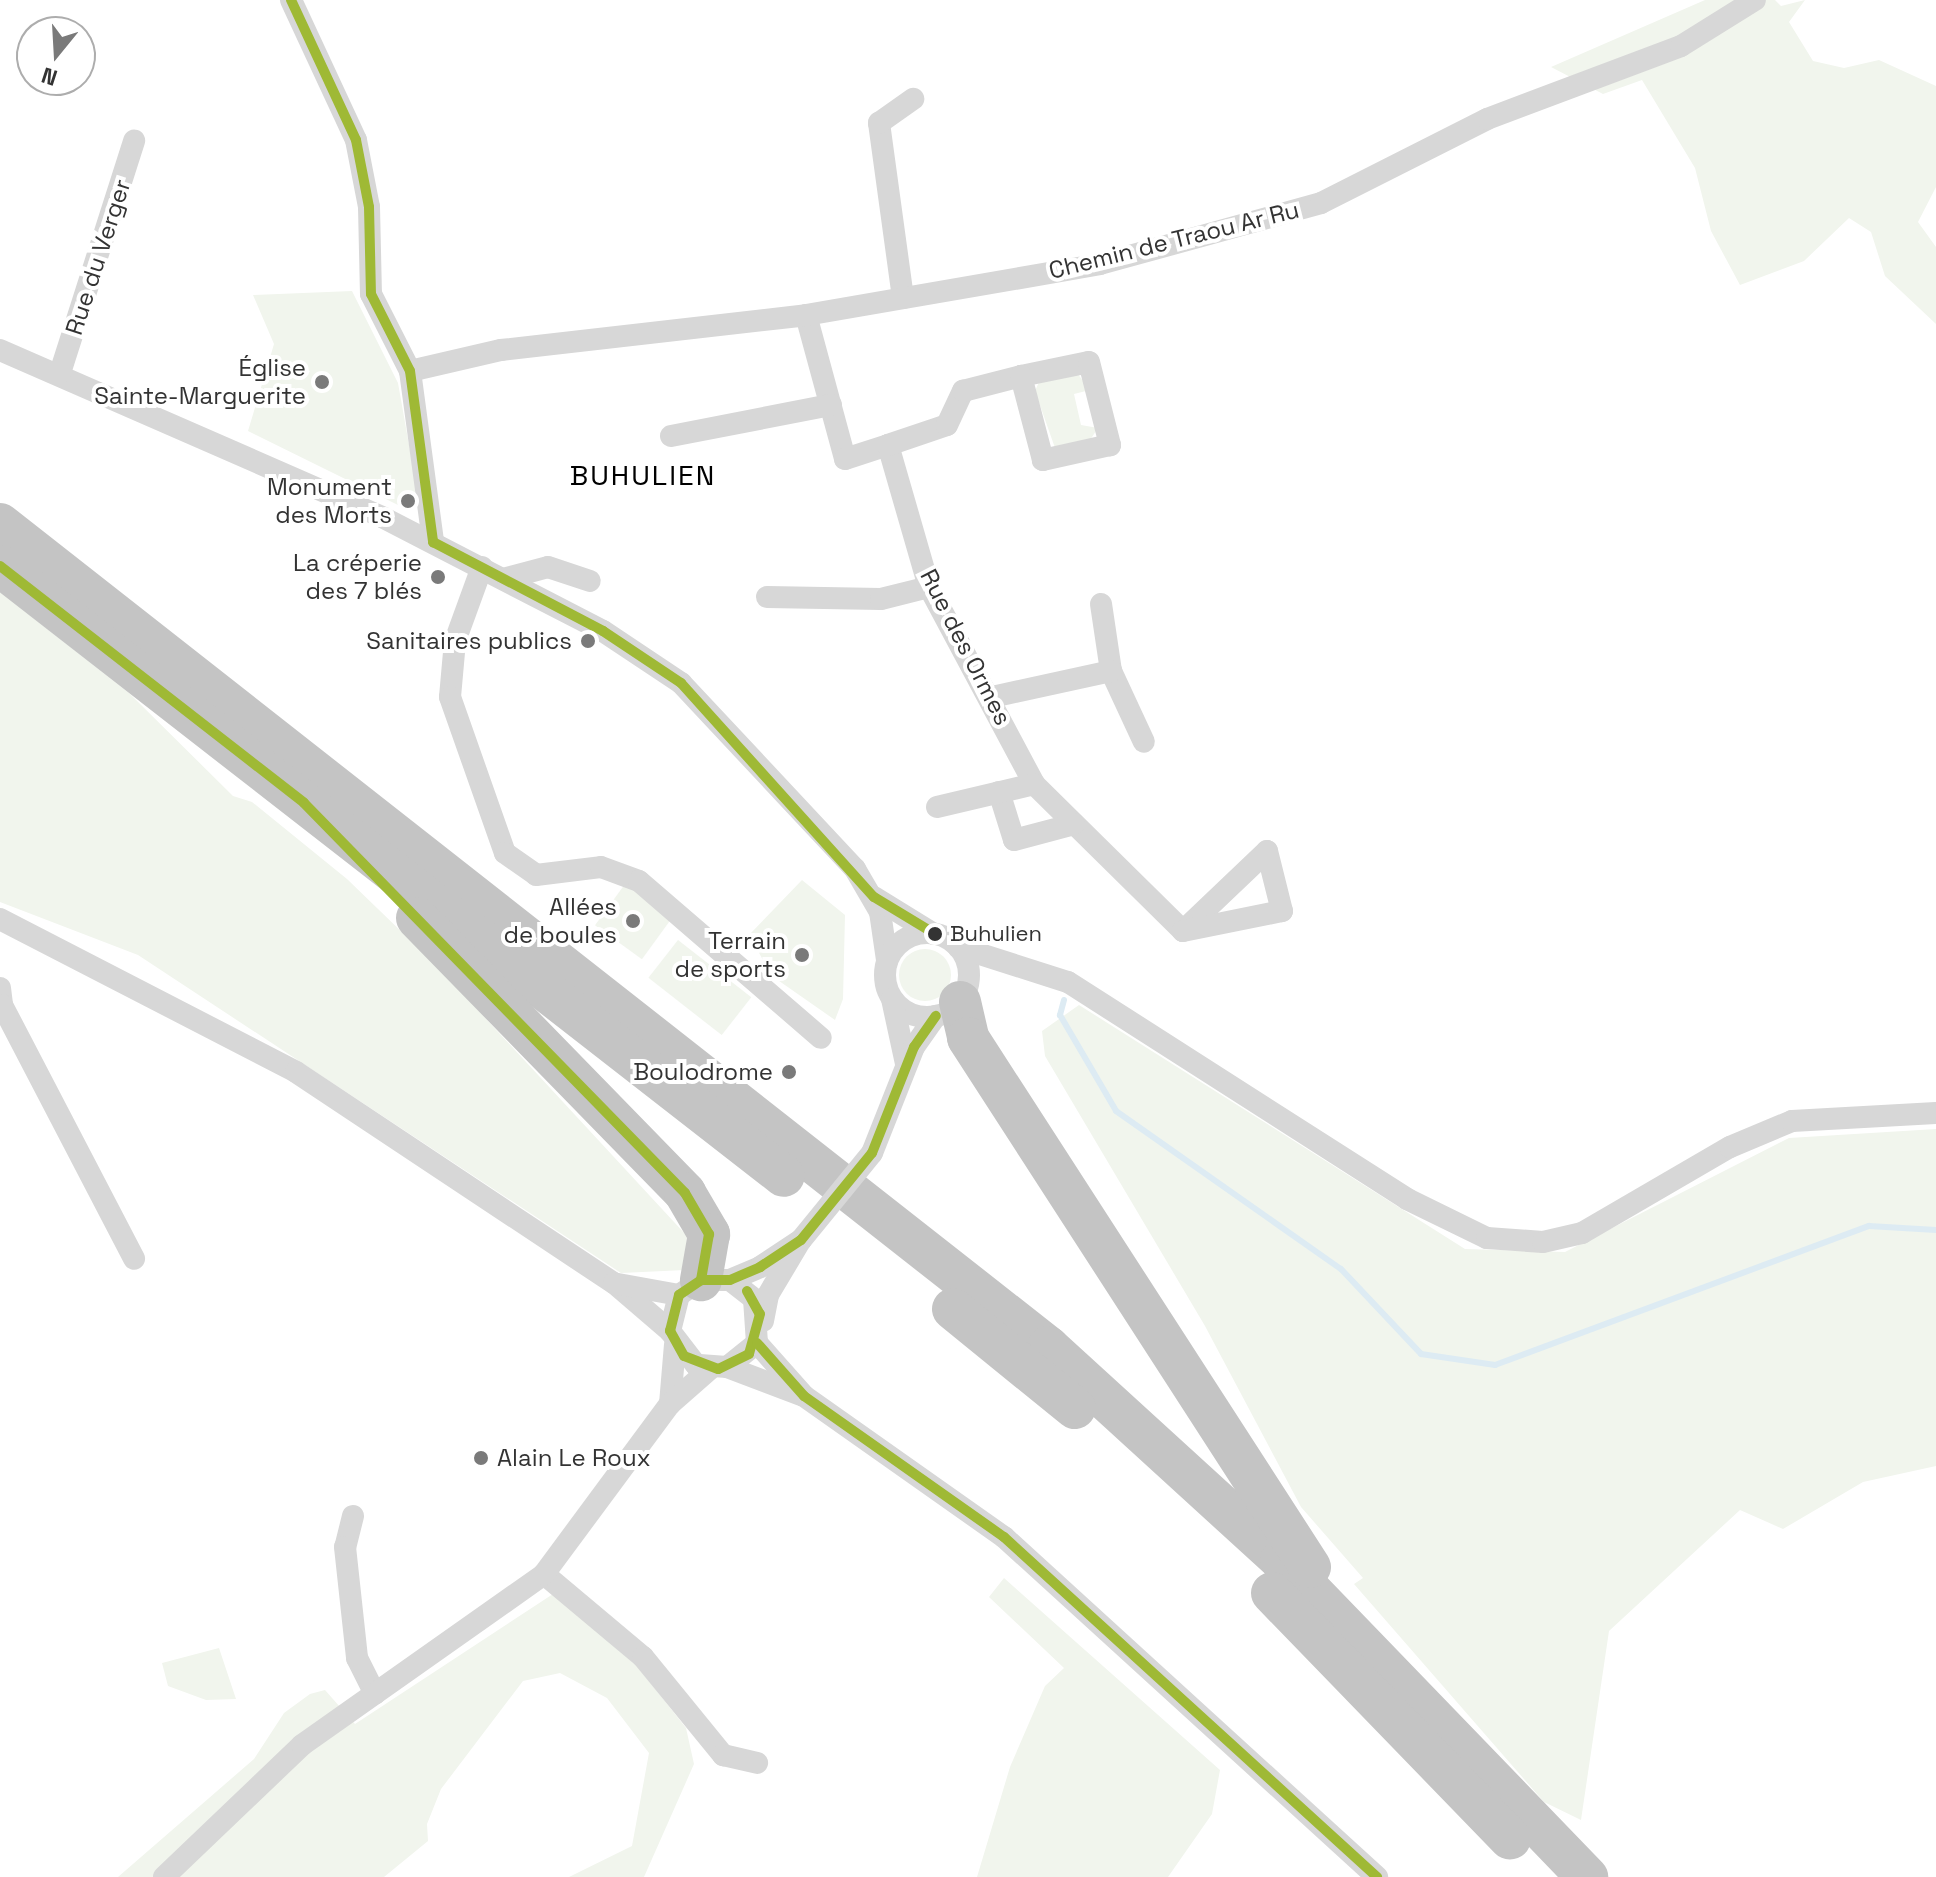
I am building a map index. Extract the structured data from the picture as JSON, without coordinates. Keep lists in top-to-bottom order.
{
  "streets": {
    "street": ["Chemin de Traou Ar Ru", "Rue du Verger", "Rue des Ormes"]
  },
  "districts": ["BUHULIEN"],
  "places": [
    "Église Sainte-Marguerite",
    "Monument des Morts",
    "La créperie des 7 blés",
    "Sanitaires publics",
    "Allées de boules",
    "Buhulien",
    "Terrain de sports",
    "Boulodrome",
    "Alain Le Roux"
  ],
  "north": "bottom"
}
